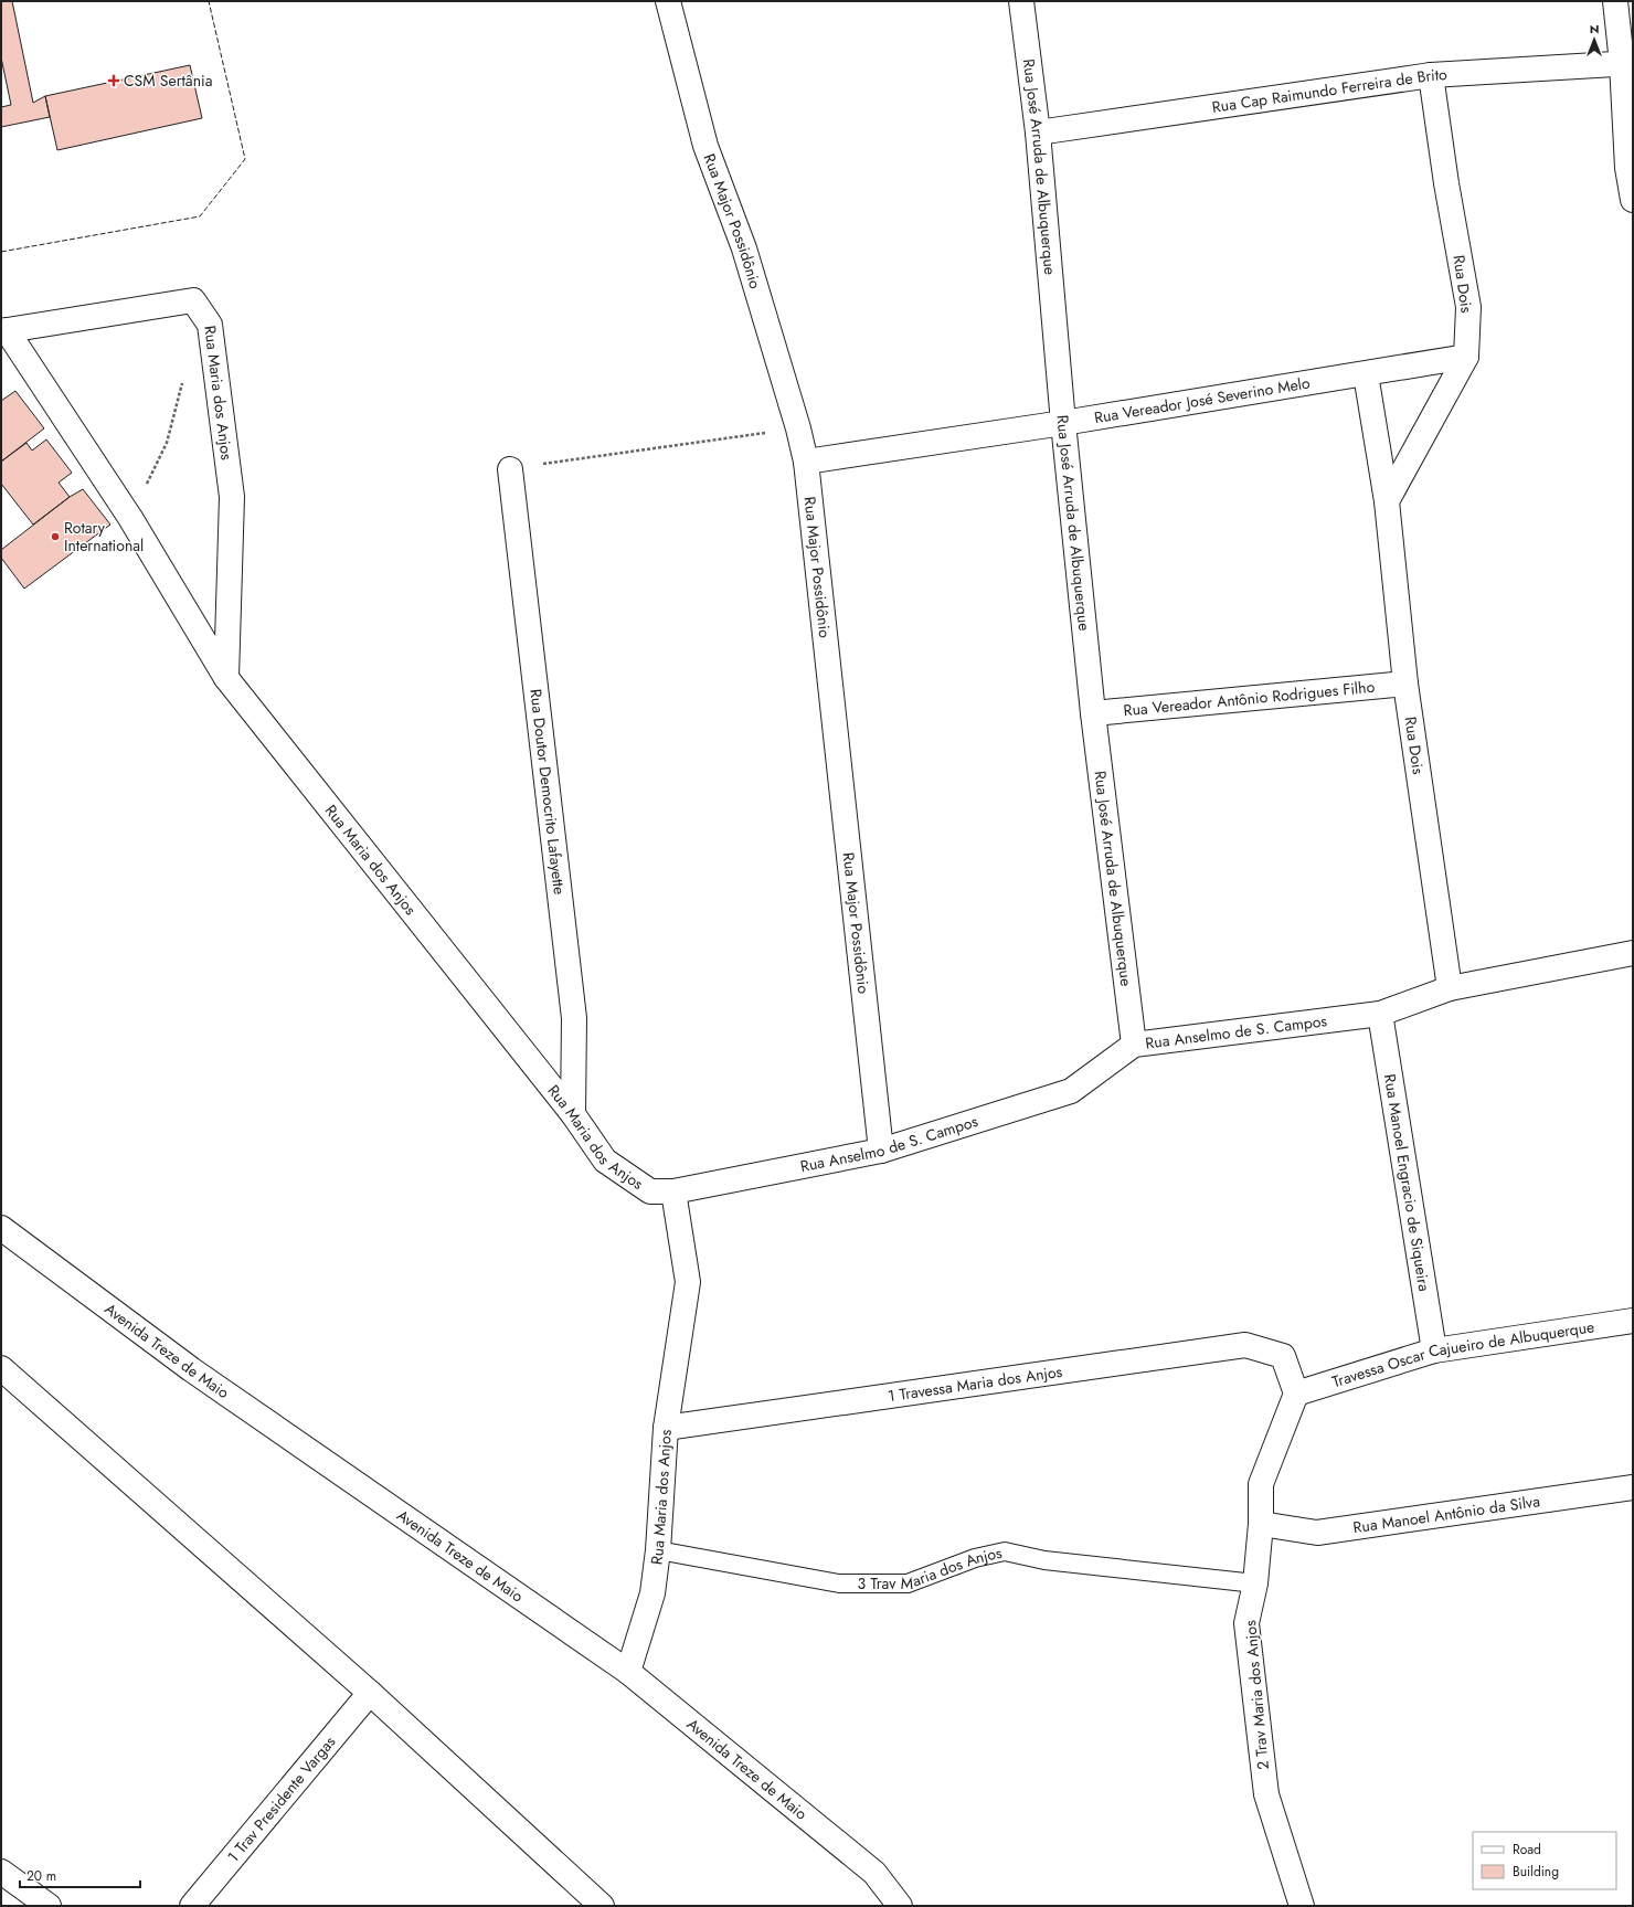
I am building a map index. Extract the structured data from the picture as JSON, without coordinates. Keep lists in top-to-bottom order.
{
  "streets": {
    "street": [
      "Rua Cap Raimundo Ferreira de Brito",
      "Rua José Arruda de Albuquerque",
      "Rua Major Possidônio",
      "Rua Dois",
      "Rua Maria dos Anjos",
      "Rua Vereador José Severino Melo",
      "Rua Vereador Antônio Rodrigues Filho",
      "Rua Doutor Democrito Lafayette",
      "Rua Anselmo de S. Campos",
      "Rua Manoel Engracio de Siqueira",
      "Avenida Treze de Maio",
      "Travessa Oscar Cajueiro de Albuquerque",
      "1 Travessa Maria dos Anjos",
      "Rua Manoel Antônio da Silva",
      "2 Trav Maria dos Anjos",
      "1 Trav Presidente Vargas"
    ],
    "lane": ["3 Trav Maria dos Anjos"]
  },
  "crossings": [
    ["Rua Cap Raimundo Ferreira de Brito", "Rua José Arruda de Albuquerque"],
    ["Rua Cap Raimundo Ferreira de Brito", "Rua Dois"],
    ["Rua José Arruda de Albuquerque", "Rua Vereador José Severino Melo"],
    ["Rua José Arruda de Albuquerque", "Rua Vereador Antônio Rodrigues Filho"],
    ["Rua José Arruda de Albuquerque", "Rua Anselmo de S. Campos"],
    ["Rua Major Possidônio", "Rua Vereador José Severino Melo"],
    ["Rua Major Possidônio", "Rua Anselmo de S. Campos"],
    ["Rua Dois", "Rua Vereador José Severino Melo"],
    ["Rua Dois", "Rua Vereador Antônio Rodrigues Filho"],
    ["Rua Dois", "Rua Anselmo de S. Campos"],
    ["Rua Maria dos Anjos", "Rua Doutor Democrito Lafayette"],
    ["Rua Maria dos Anjos", "Rua Anselmo de S. Campos"],
    ["Rua Maria dos Anjos", "Avenida Treze de Maio"],
    ["Rua Maria dos Anjos", "1 Travessa Maria dos Anjos"],
    ["Rua Maria dos Anjos", "3 Trav Maria dos Anjos"],
    ["Rua Anselmo de S. Campos", "Rua Manoel Engracio de Siqueira"],
    ["Rua Manoel Engracio de Siqueira", "Travessa Oscar Cajueiro de Albuquerque"],
    ["Travessa Oscar Cajueiro de Albuquerque", "1 Travessa Maria dos Anjos"],
    ["Travessa Oscar Cajueiro de Albuquerque", "2 Trav Maria dos Anjos"],
    ["1 Travessa Maria dos Anjos", "2 Trav Maria dos Anjos"],
    ["Rua Manoel Antônio da Silva", "2 Trav Maria dos Anjos"],
    ["3 Trav Maria dos Anjos", "2 Trav Maria dos Anjos"]
  ],
  "places": {
    "health": ["CSM Sertânia"],
    "other": ["Rotary International"]
  },
  "legend": ["Road", "Building"],
  "scale_bar": "20 m",
  "north": "top"
}
